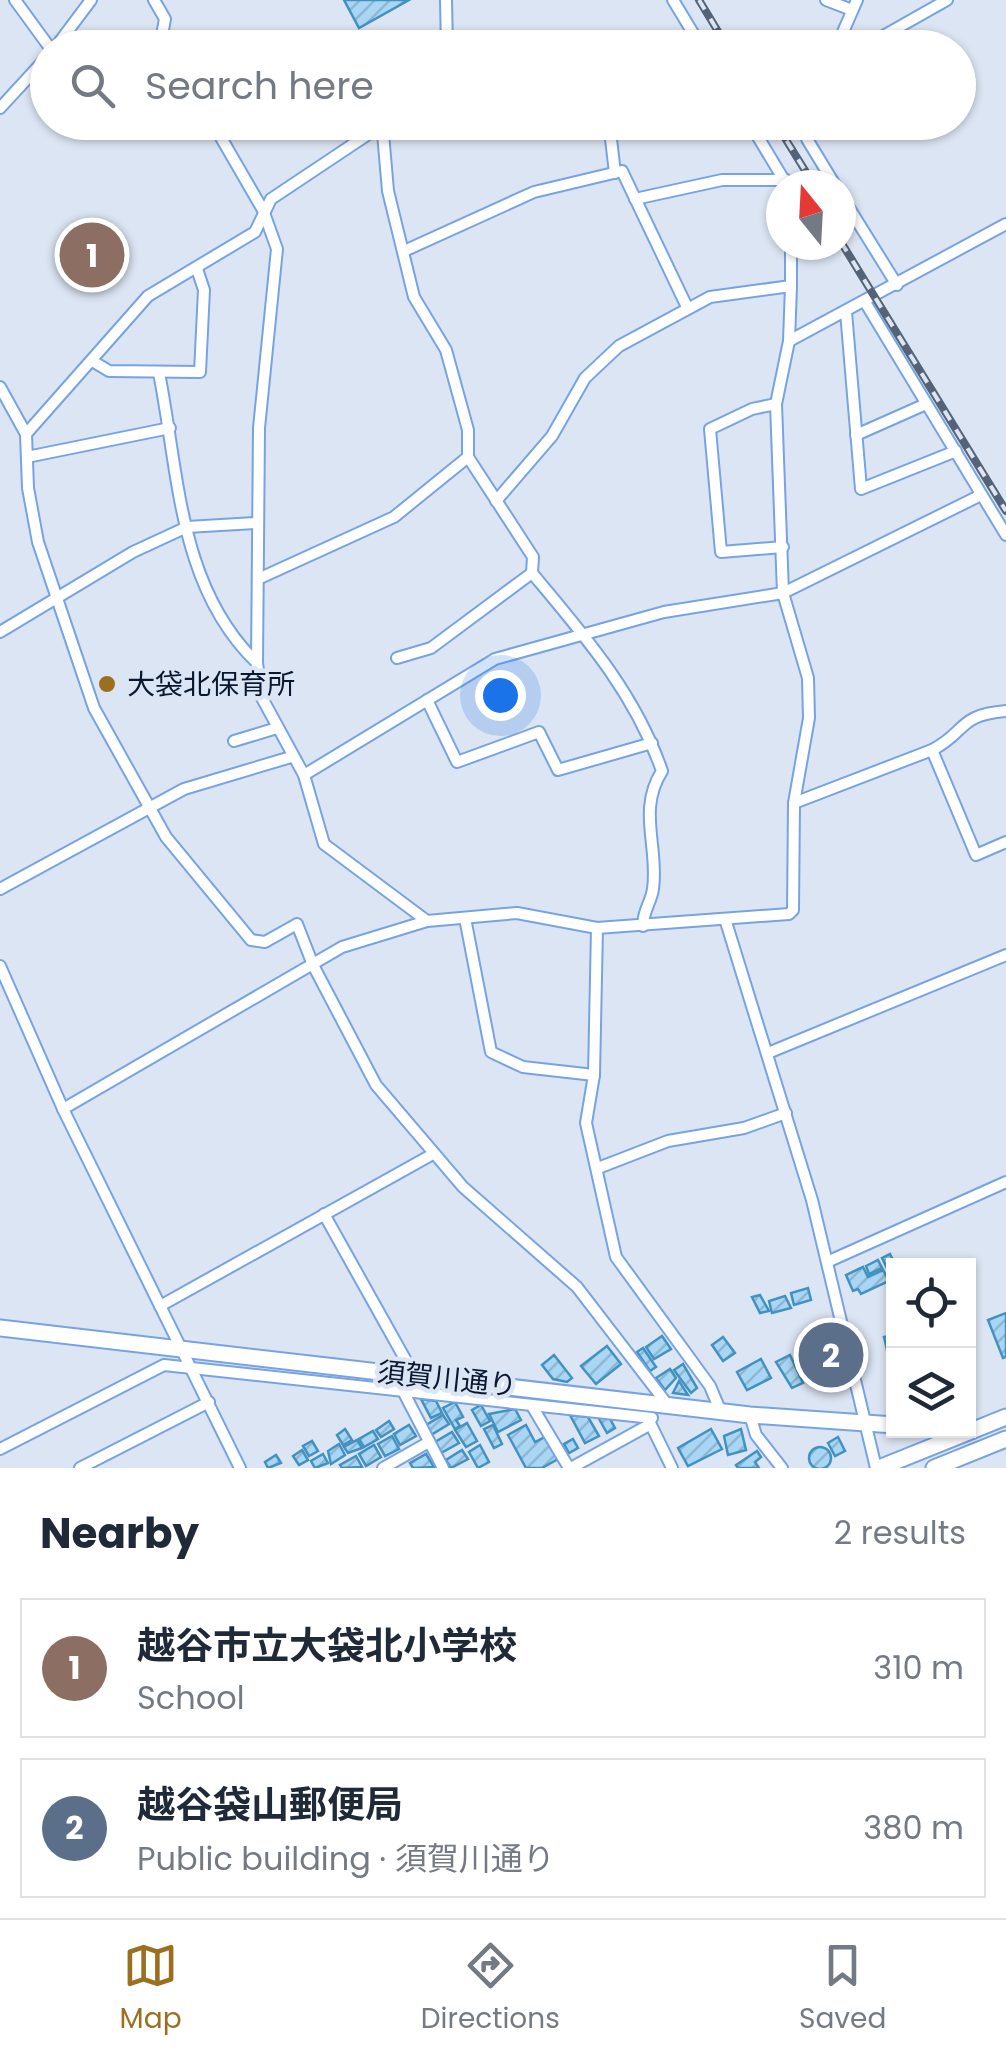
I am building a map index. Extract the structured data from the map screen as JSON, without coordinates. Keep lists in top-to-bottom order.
{
  "streets": {
    "street": ["須賀川通り"]
  },
  "places": ["大袋北保育所"],
  "north": "top",
  "page": {
    "search": "Search here",
    "pins": ["1", "2"],
    "heading": ["Nearby", "2 results"],
    "list": [
      {
        "mark": "1",
        "name": "越谷市立大袋北小学校",
        "note": "School",
        "value": "310 m"
      },
      {
        "mark": "2",
        "name": "越谷袋山郵便局",
        "note": "Public building · 須賀川通り",
        "value": "380 m"
      }
    ],
    "nav": ["Map", "Directions", "Saved"]
  }
}
